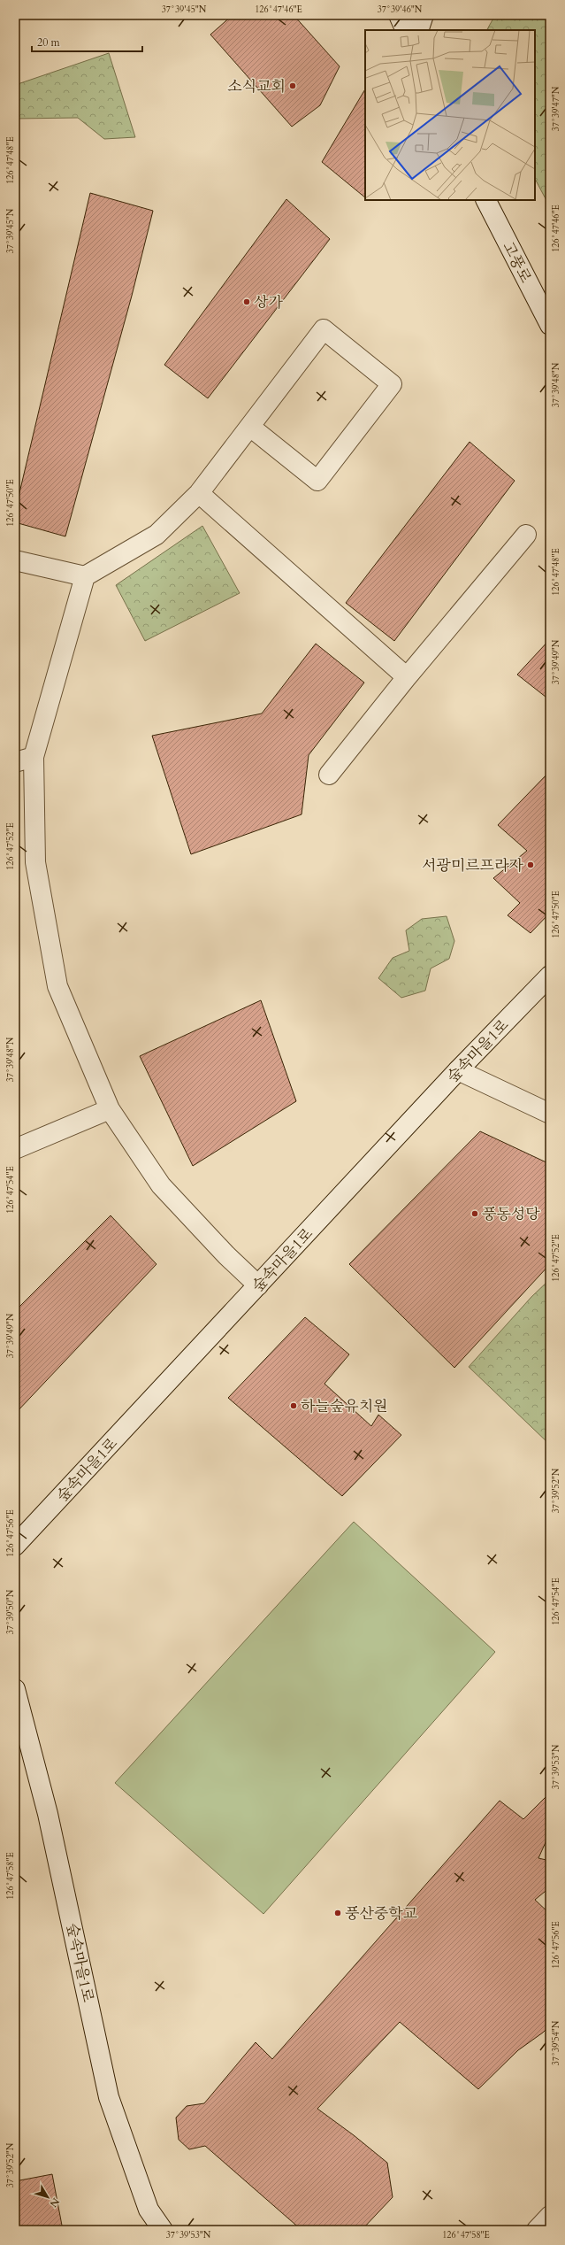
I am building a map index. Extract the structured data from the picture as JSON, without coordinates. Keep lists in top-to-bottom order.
{
  "streets": {
    "street": ["고풍로", "숲속마을1로"]
  },
  "places": [
    "소식교회",
    "상가",
    "서광미르프라자",
    "풍동성당",
    "하늘숲유치원",
    "풍산중학교"
  ],
  "scale_bar": "20 m",
  "north": "bottom right",
  "coordinates": [
    "37°39'45\"N",
    "126°47'46\"E",
    "37°39'46\"N",
    "37°39'47\"N",
    "126°47'48\"E",
    "37°39'48\"N",
    "126°47'50\"E",
    "37°39'49\"N",
    "126°47'52\"E",
    "126°47'54\"E",
    "37°39'52\"N",
    "126°47'56\"E",
    "37°39'50\"N",
    "37°39'53\"N",
    "126°47'58\"E",
    "37°39'54\"N"
  ]
}
